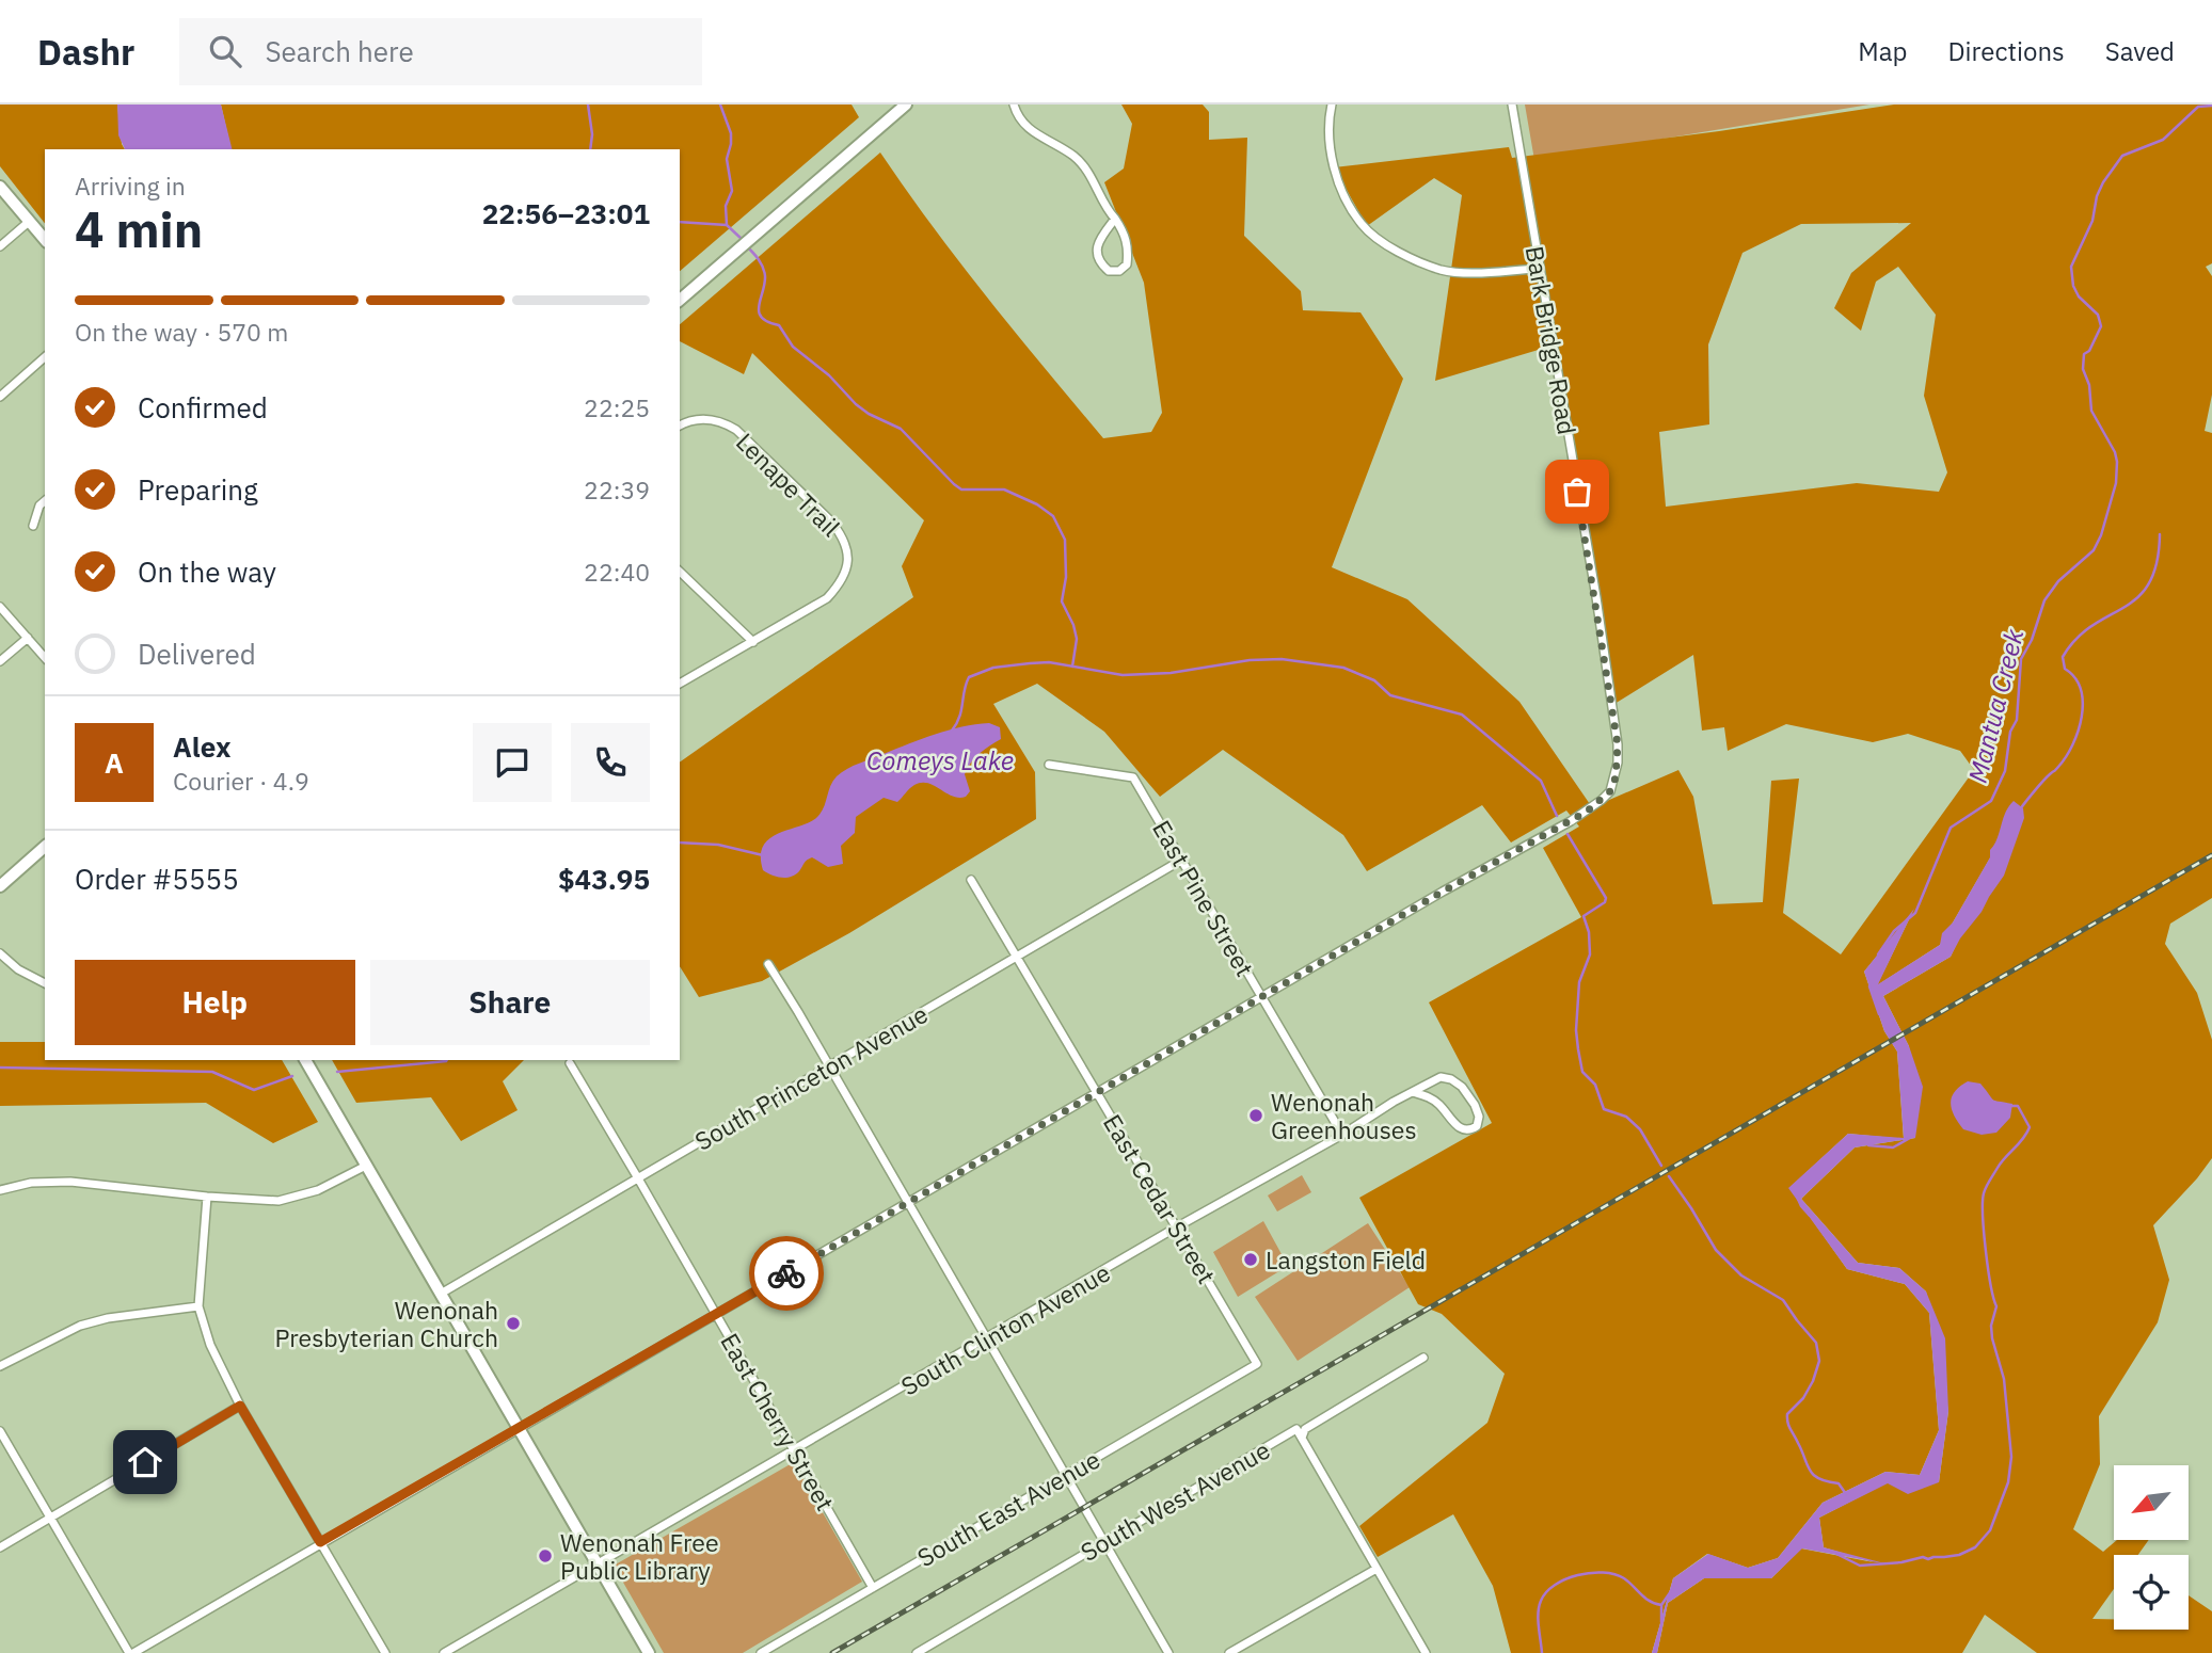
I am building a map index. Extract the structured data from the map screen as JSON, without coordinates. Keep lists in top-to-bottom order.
{
  "streets": {
    "street": [
      "Bark Bridge Road",
      "Lenape Trail",
      "East Pine Street",
      "South Princeton Avenue",
      "East Cedar Street",
      "South Clinton Avenue",
      "East Cherry Street",
      "South West Avenue",
      "South East Avenue"
    ]
  },
  "crossings": [
    ["Bark Bridge Road", "East Pine Street"],
    ["Bark Bridge Road", "East Cedar Street"],
    ["Bark Bridge Road", "East Cherry Street"],
    ["East Pine Street", "South Princeton Avenue"],
    ["East Pine Street", "South Clinton Avenue"],
    ["South Princeton Avenue", "East Cedar Street"],
    ["South Princeton Avenue", "East Cherry Street"],
    ["East Cedar Street", "South Clinton Avenue"],
    ["East Cedar Street", "South East Avenue"],
    ["South Clinton Avenue", "East Cherry Street"],
    ["East Cherry Street", "South East Avenue"]
  ],
  "water": ["Mantua Creek", "Comeys Lake"],
  "places": [
    "Wenonah Greenhouses",
    "Langston Field",
    "Wenonah Presbyterian Church",
    "Wenonah Free Public Library"
  ],
  "north": "bottom left",
  "page": {
    "header": "Dashr",
    "search": "Search here",
    "nav": ["Map", "Directions", "Saved"],
    "heading": ["4 min", "Arriving in", "22:56–23:01"],
    "panel": [
      "Alex",
      "Courier · 4.9",
      "Order #5555",
      "$43.95"
    ],
    "bar": "On the way · 570 m",
    "list": [
      ["Confirmed", "22:25"],
      ["Preparing", "22:39"],
      ["On the way", "22:40"],
      "Delivered"
    ],
    "round": "A",
    "buttons": ["Help", "Share"]
  }
}
